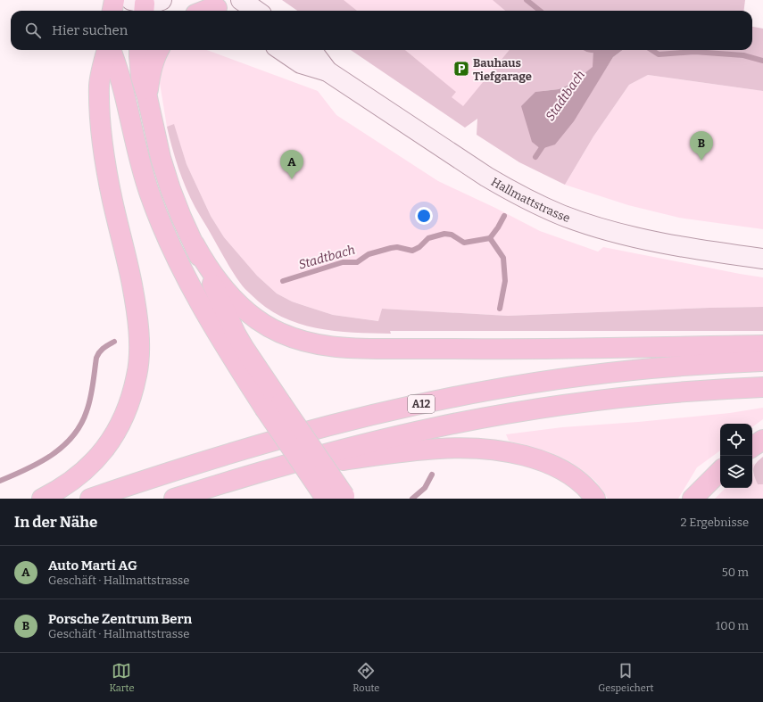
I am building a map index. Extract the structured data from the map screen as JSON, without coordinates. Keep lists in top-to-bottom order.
{
  "streets": {
    "highway": ["A12"],
    "main road": ["Hallmattstrasse"]
  },
  "water": ["Stadtbach"],
  "places": {
    "parking": ["Bauhaus Tiefgarage"]
  },
  "page": {
    "search": "Hier suchen",
    "pins": ["B", "A"],
    "heading": ["In der Nähe", "2 Ergebnisse"],
    "list": [
      {
        "mark": "A",
        "name": "Auto Marti AG",
        "note": "Geschäft · Hallmattstrasse",
        "value": "50 m"
      },
      {
        "mark": "B",
        "name": "Porsche Zentrum Bern",
        "note": "Geschäft · Hallmattstrasse",
        "value": "100 m"
      }
    ],
    "nav": ["Karte", "Route", "Gespeichert"]
  }
}
